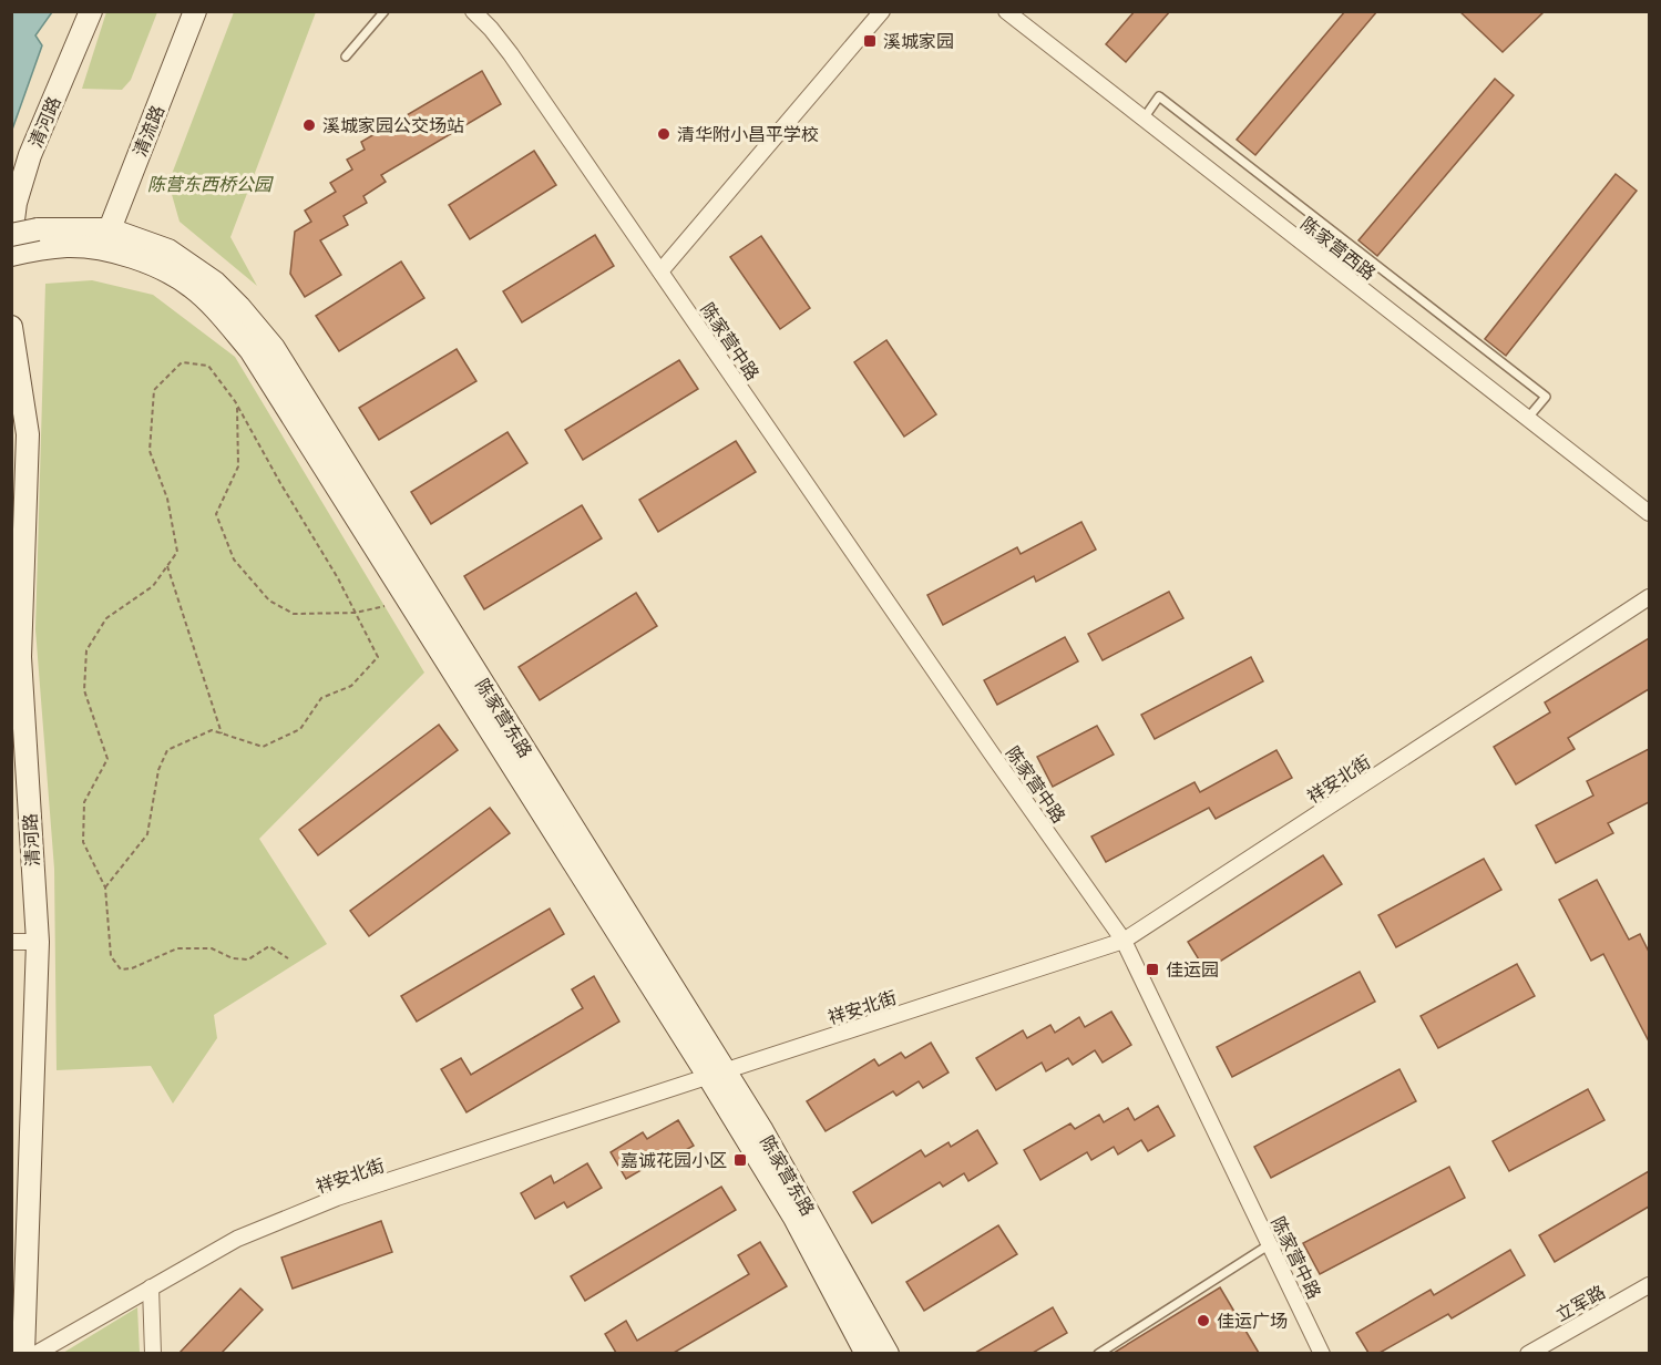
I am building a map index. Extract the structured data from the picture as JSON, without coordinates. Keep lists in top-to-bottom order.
{
  "streets": {
    "street": [
      "清河路",
      "清流路",
      "陈家营西路",
      "陈家营中路",
      "陈家营东路",
      "祥安北街",
      "立军路"
    ]
  },
  "crossings": [
    ["清河路", "陈家营东路"],
    ["清流路", "陈家营东路"],
    ["陈家营中路", "祥安北街"],
    ["陈家营东路", "祥安北街"]
  ],
  "parks": ["陈营东西桥公园"],
  "places": {
    "transit": ["溪城家园", "佳运园", "嘉诚花园小区"],
    "other": ["溪城家园公交场站", "清华附小昌平学校", "佳运广场"]
  }
}
